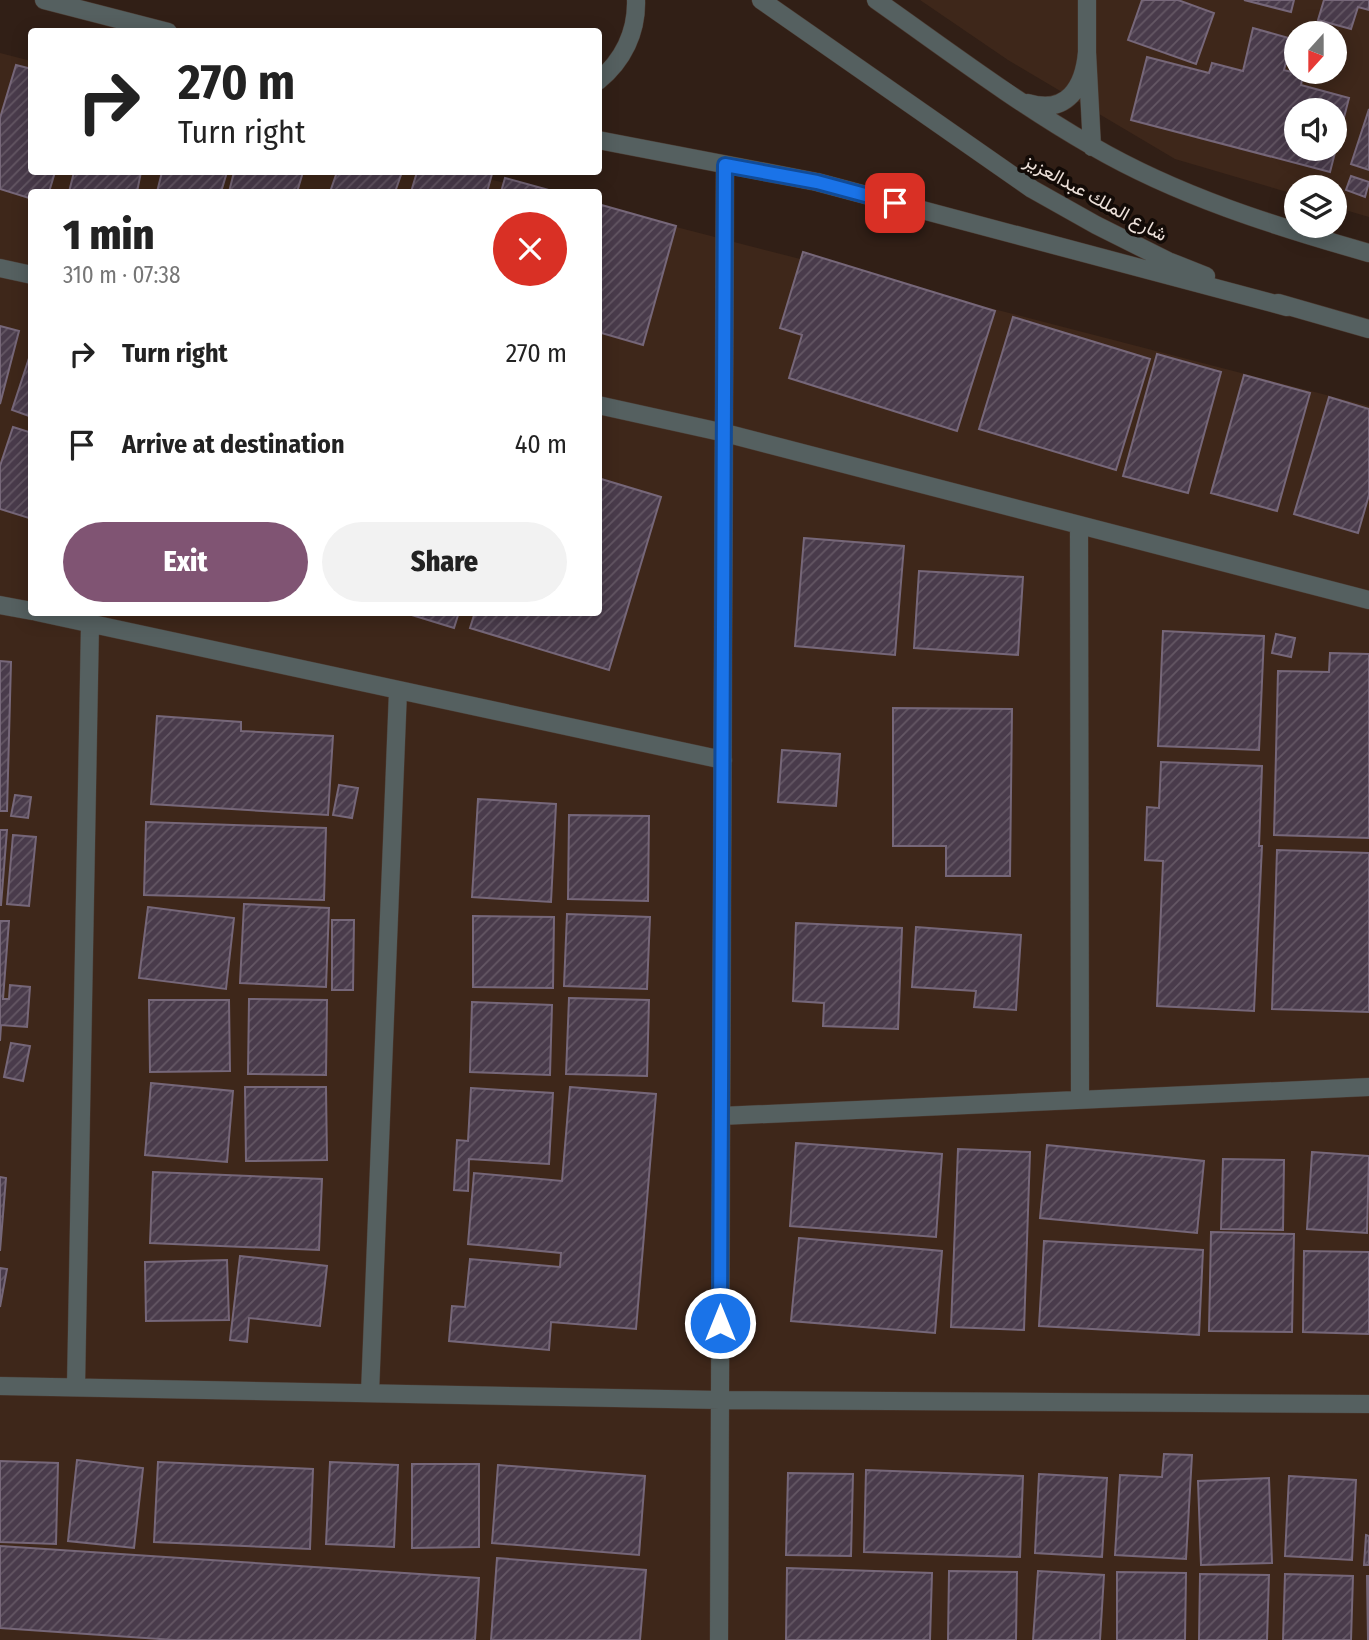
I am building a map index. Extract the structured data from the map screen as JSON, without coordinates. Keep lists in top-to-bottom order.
{
  "streets": {
    "street": ["شارع الملك عبدالعزيز"]
  },
  "north": "bottom",
  "page": {
    "turn": ["270 m", "Turn right"],
    "heading": ["1 min", "310 m · 07:38"],
    "list": [
      {
        "name": "Turn right",
        "value": "270 m"
      },
      {
        "name": "Arrive at destination",
        "value": "40 m"
      }
    ],
    "buttons": ["Exit", "Share"]
  }
}
